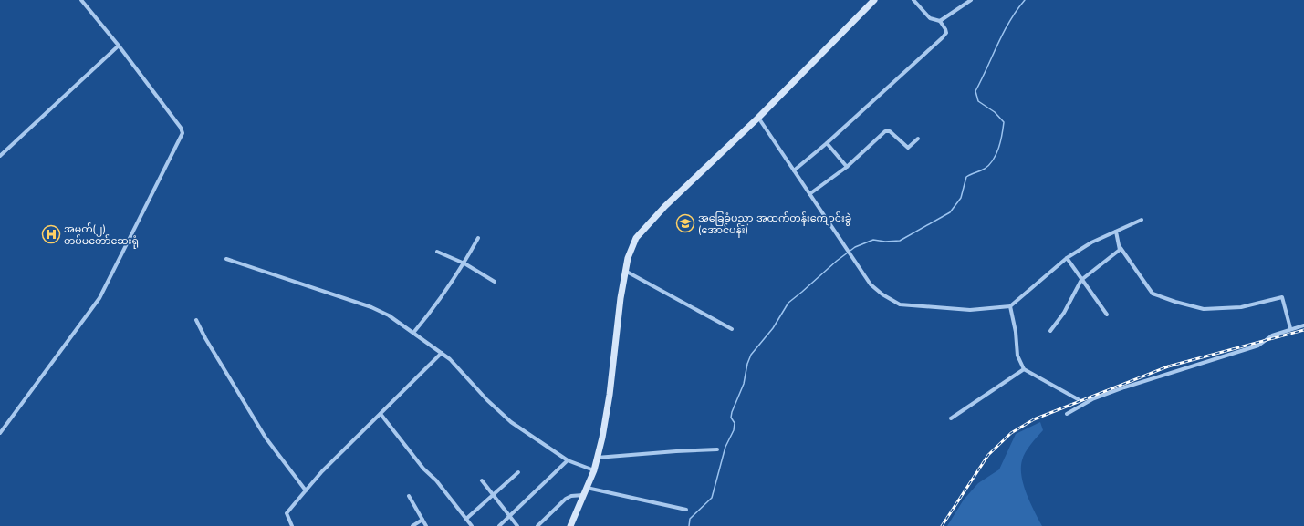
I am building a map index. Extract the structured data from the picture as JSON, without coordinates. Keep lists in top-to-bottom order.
{
  "places": {
    "school or university": ["အခြေခံပညာ အထက်တန်းကျောင်းခွဲ (အောင်ပန်း)"],
    "hospital": ["အမှတ်(၂) တပ်မတော်ဆေးရုံ"]
  }
}
